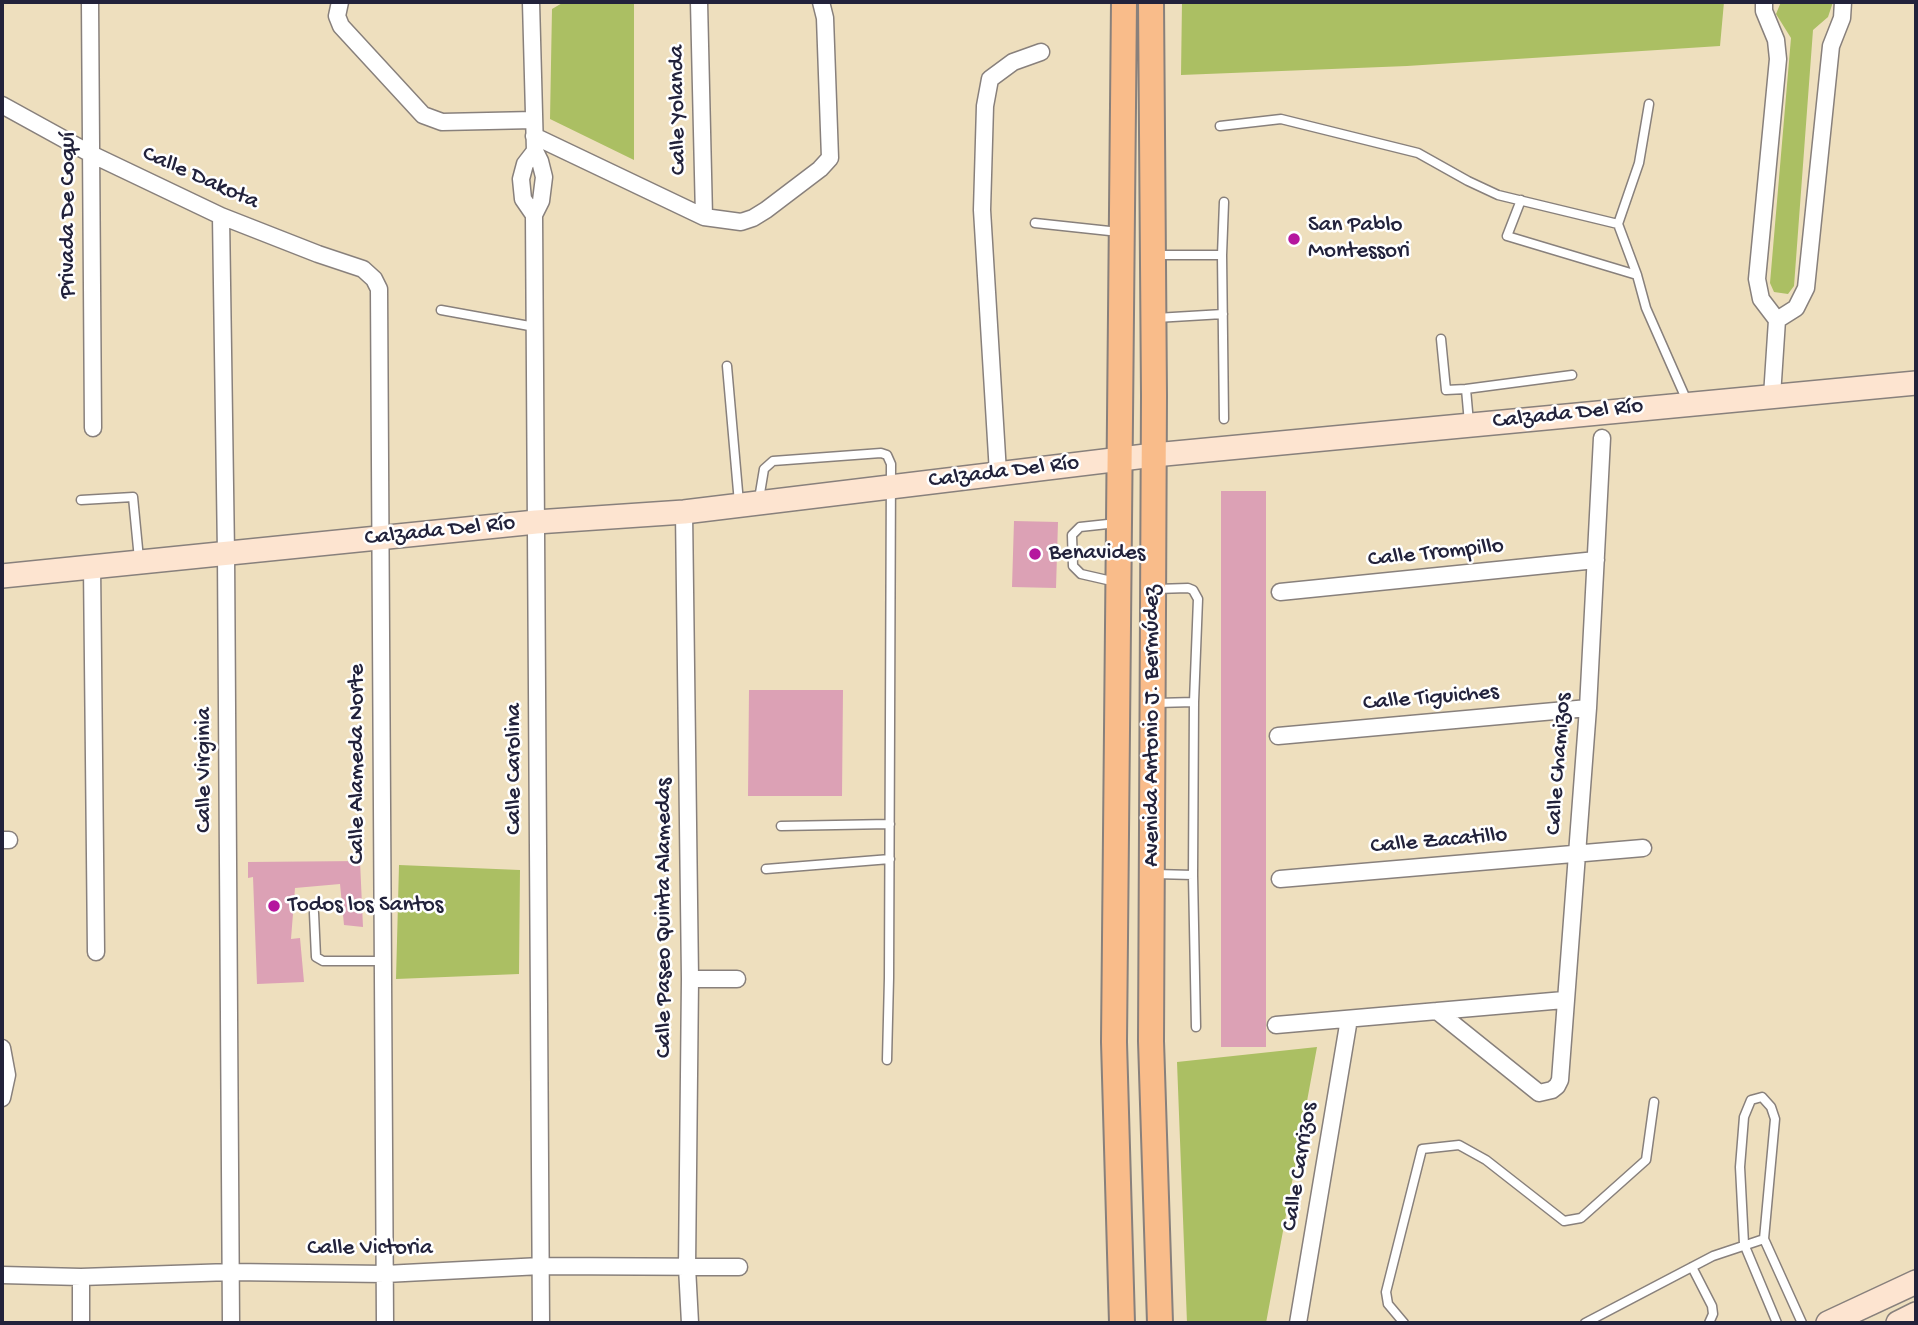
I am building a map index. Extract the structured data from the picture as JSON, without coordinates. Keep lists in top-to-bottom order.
{
  "streets": {
    "main road": ["Avenida Antonio J. Bermúdez"],
    "street": [
      "Calle Yolanda",
      "Calle Dakota",
      "Privada De Coquí",
      "Calzada Del Río",
      "Calle Trompillo",
      "Calle Tiguiches",
      "Calle Alameda Norte",
      "Calle Chamizos",
      "Calle Carolina",
      "Calle Virginia",
      "Calle Zacatillo",
      "Calle Paseo Quinta Alamedas",
      "Calle Carrizos",
      "Calle Victoria"
    ]
  },
  "crossings": [
    ["Calle Dakota", "Privada De Coquí"],
    ["Calle Dakota", "Calle Alameda Norte"],
    ["Calle Dakota", "Calle Virginia"],
    ["Calzada Del Río", "Avenida Antonio J. Bermúdez"],
    ["Calzada Del Río", "Calle Alameda Norte"],
    ["Calzada Del Río", "Calle Carolina"],
    ["Calzada Del Río", "Calle Virginia"],
    ["Calzada Del Río", "Calle Paseo Quinta Alamedas"],
    ["Calle Trompillo", "Calle Chamizos"],
    ["Calle Tiguiches", "Calle Chamizos"],
    ["Calle Alameda Norte", "Calle Victoria"],
    ["Calle Chamizos", "Calle Zacatillo"],
    ["Calle Carolina", "Calle Victoria"],
    ["Calle Virginia", "Calle Victoria"],
    ["Calle Paseo Quinta Alamedas", "Calle Victoria"]
  ],
  "places": ["San Pablo Montessori", "Benavides", "Todos los Santos"]
}
